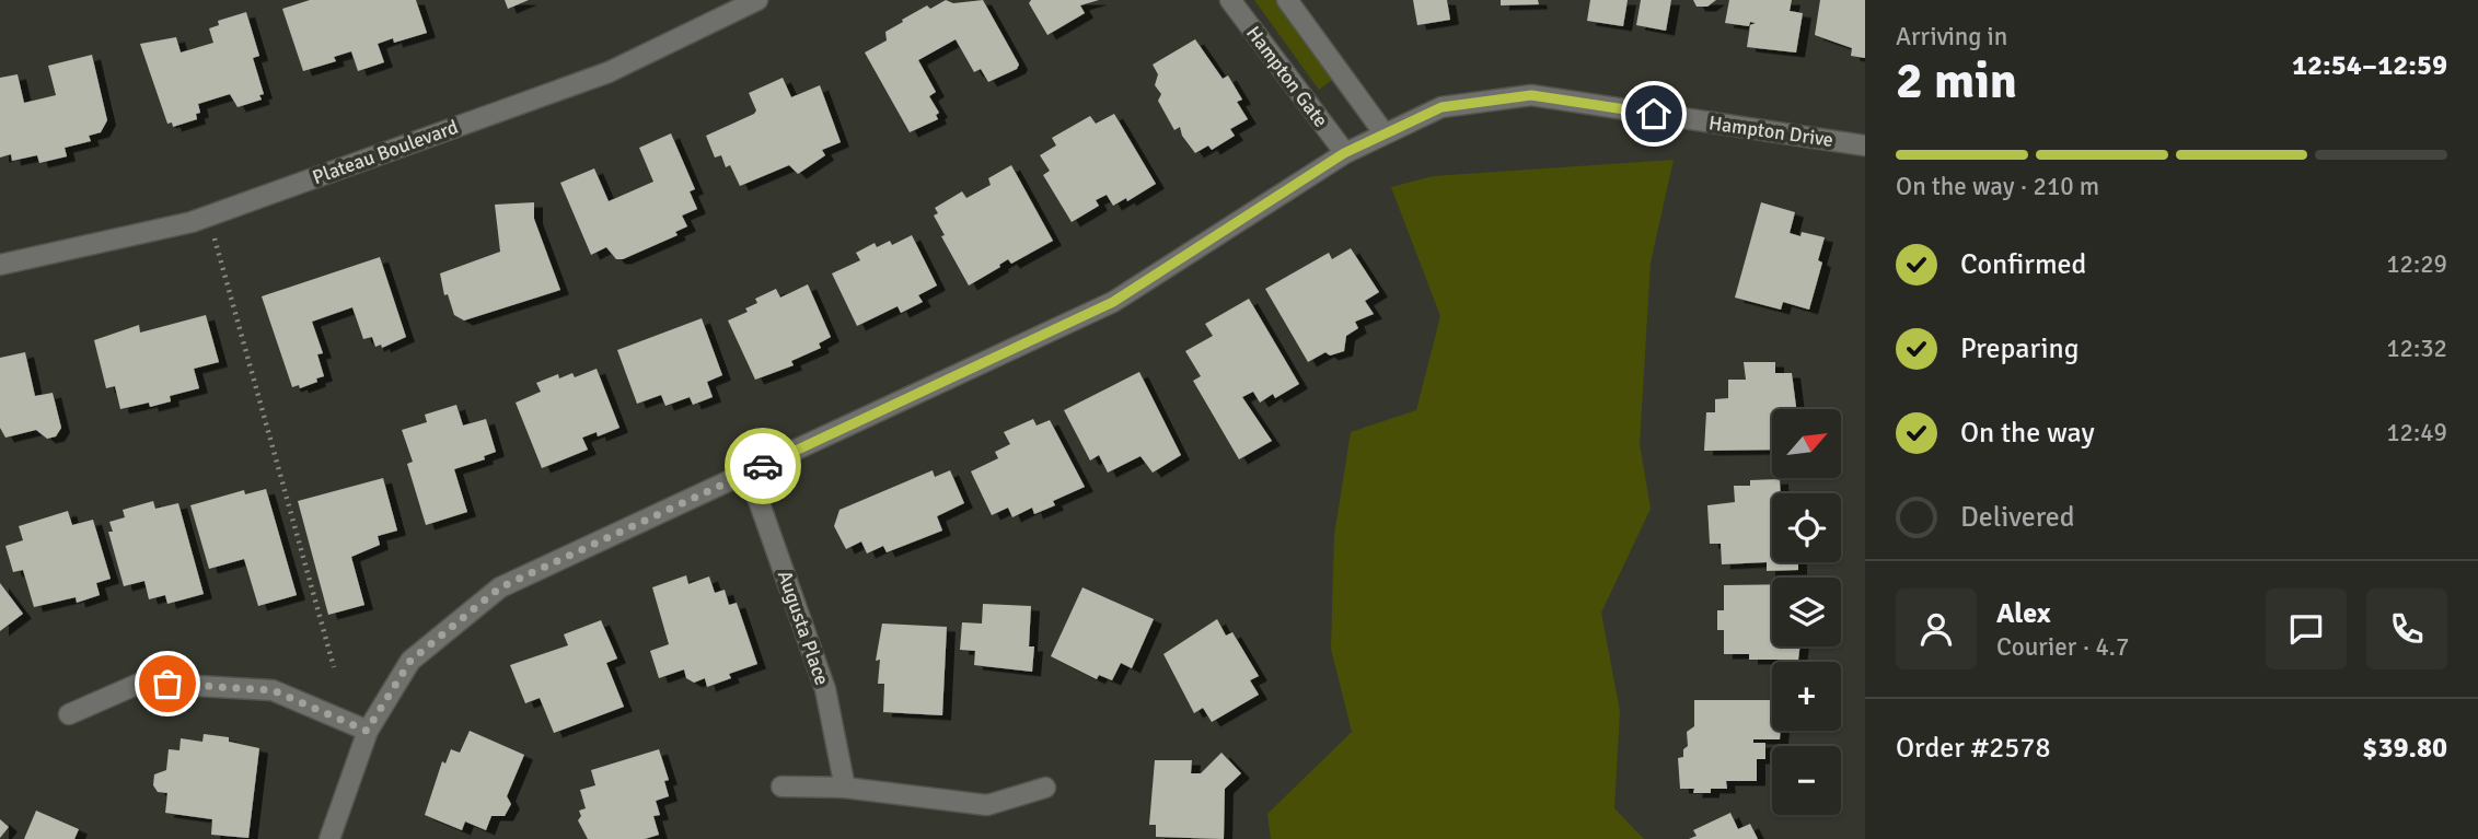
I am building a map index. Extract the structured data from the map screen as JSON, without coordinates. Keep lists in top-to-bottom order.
{
  "streets": {
    "street": [
      "Hampton Gate",
      "Hampton Drive",
      "Plateau Boulevard",
      "Augusta Place"
    ]
  },
  "crossings": [
    ["Hampton Gate", "Hampton Drive"],
    ["Hampton Drive", "Augusta Place"]
  ],
  "north": "top right",
  "page": {
    "heading": ["2 min", "Arriving in", "12:54–12:59"],
    "panel": [
      "Alex",
      "Courier · 4.7",
      "Order #2578",
      "$39.80"
    ],
    "bar": "On the way · 210 m",
    "list": [
      ["Confirmed", "12:29"],
      ["Preparing", "12:32"],
      ["On the way", "12:49"],
      "Delivered"
    ],
    "map_buttons": ["+", "−"]
  }
}
